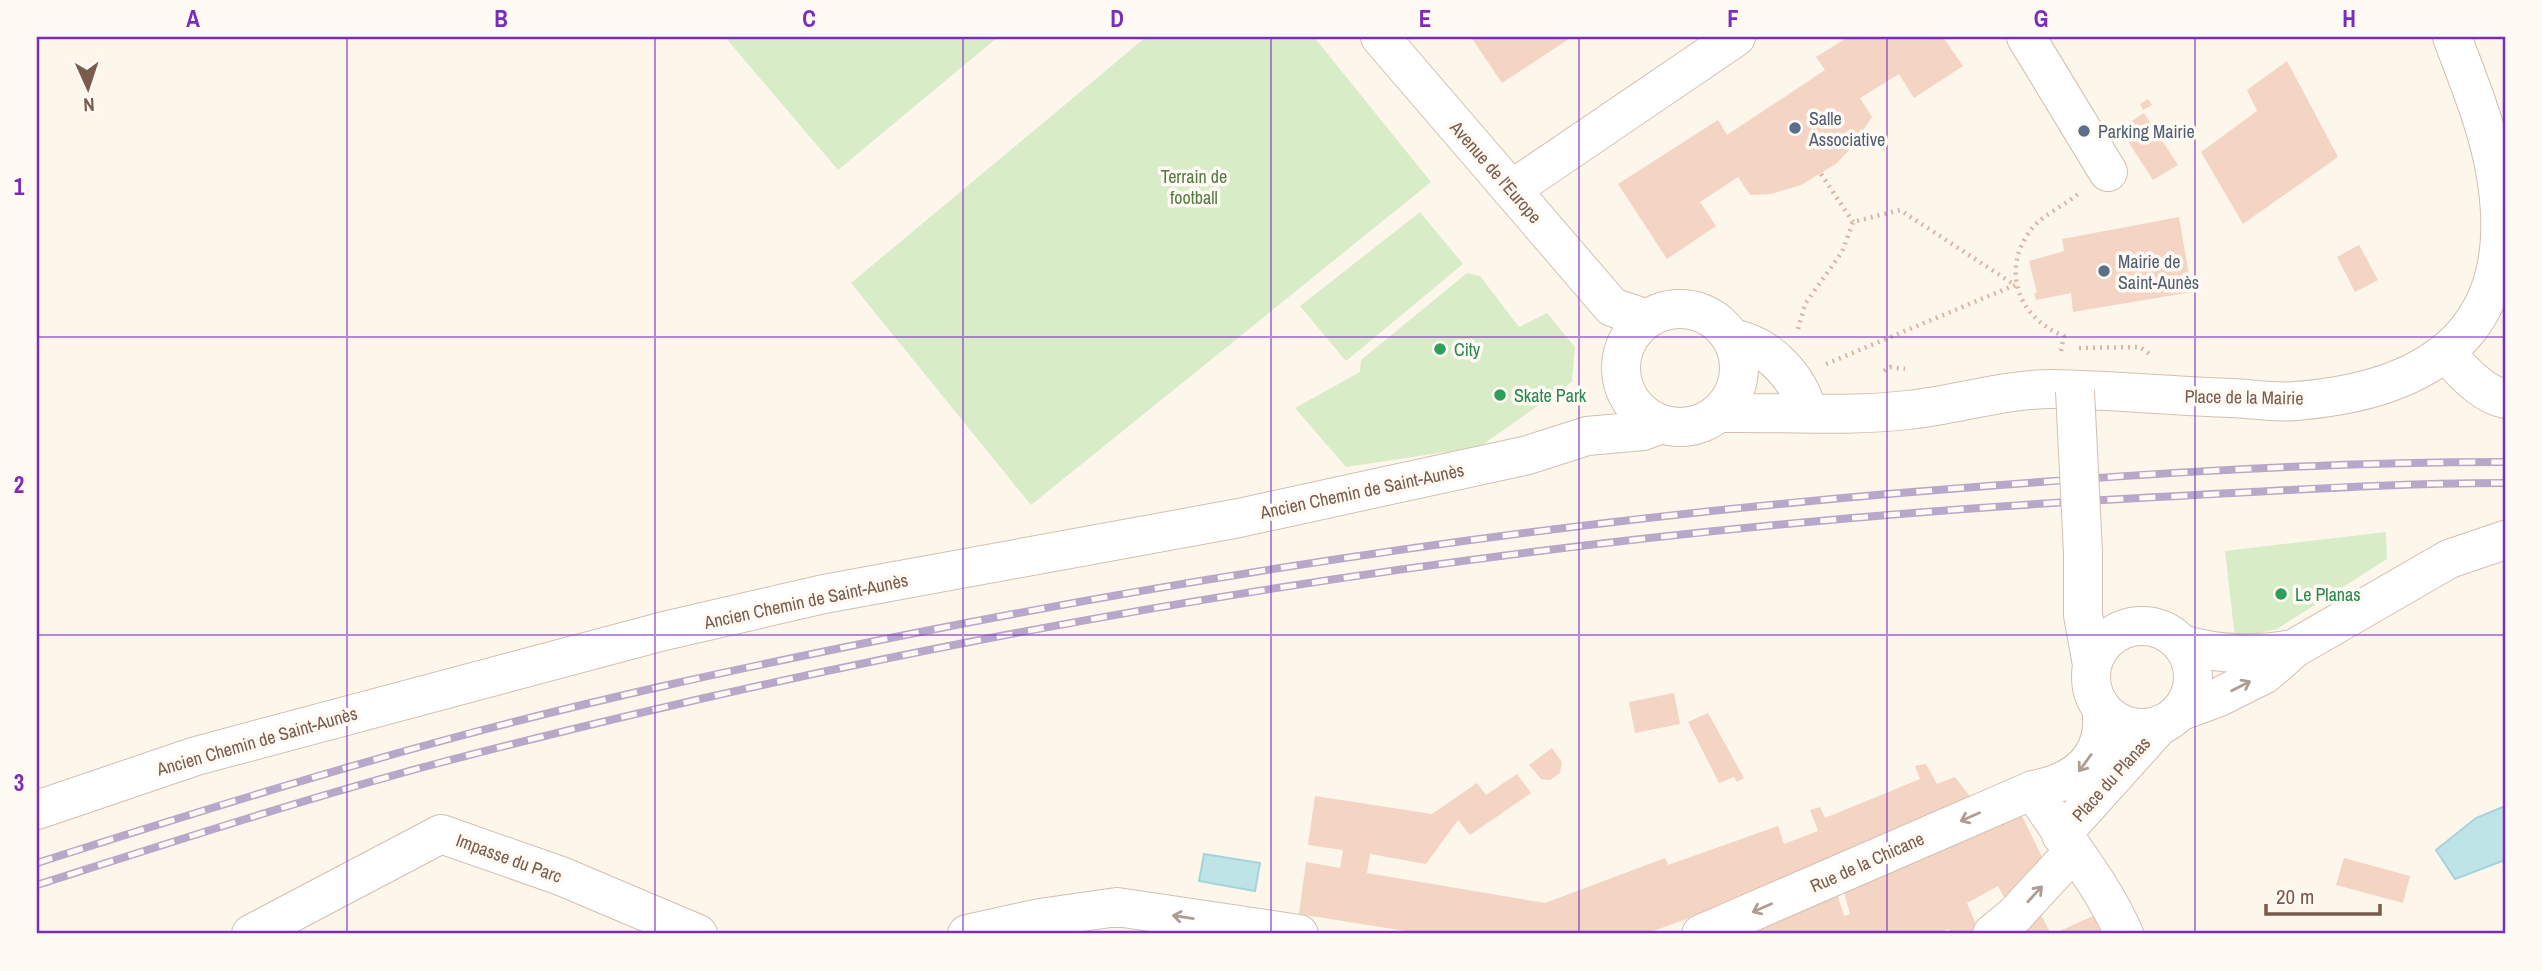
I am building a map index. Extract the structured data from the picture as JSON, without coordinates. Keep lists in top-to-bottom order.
{
  "streets": {
    "street": [
      "Avenue de l'Europe",
      "Place de la Mairie",
      "Ancien Chemin de Saint-Aunès",
      "Place du Planas",
      "Impasse du Parc",
      "Rue de la Chicane"
    ]
  },
  "crossings": [
    ["Avenue de l'Europe", "Ancien Chemin de Saint-Aunès"],
    ["Place du Planas", "Rue de la Chicane"]
  ],
  "one_way": ["Rue de la Chicane"],
  "parks": ["Terrain de football"],
  "places": [
    "Salle Associative",
    "Parking Mairie",
    "Mairie de Saint-Aunès",
    "City",
    "Skate Park",
    "Le Planas"
  ],
  "scale_bar": "20 m",
  "north": "bottom",
  "grid": {
    "columns": [
      "A",
      "B",
      "C",
      "D",
      "E",
      "F",
      "G",
      "H"
    ],
    "rows": ["1", "2", "3"]
  }
}
